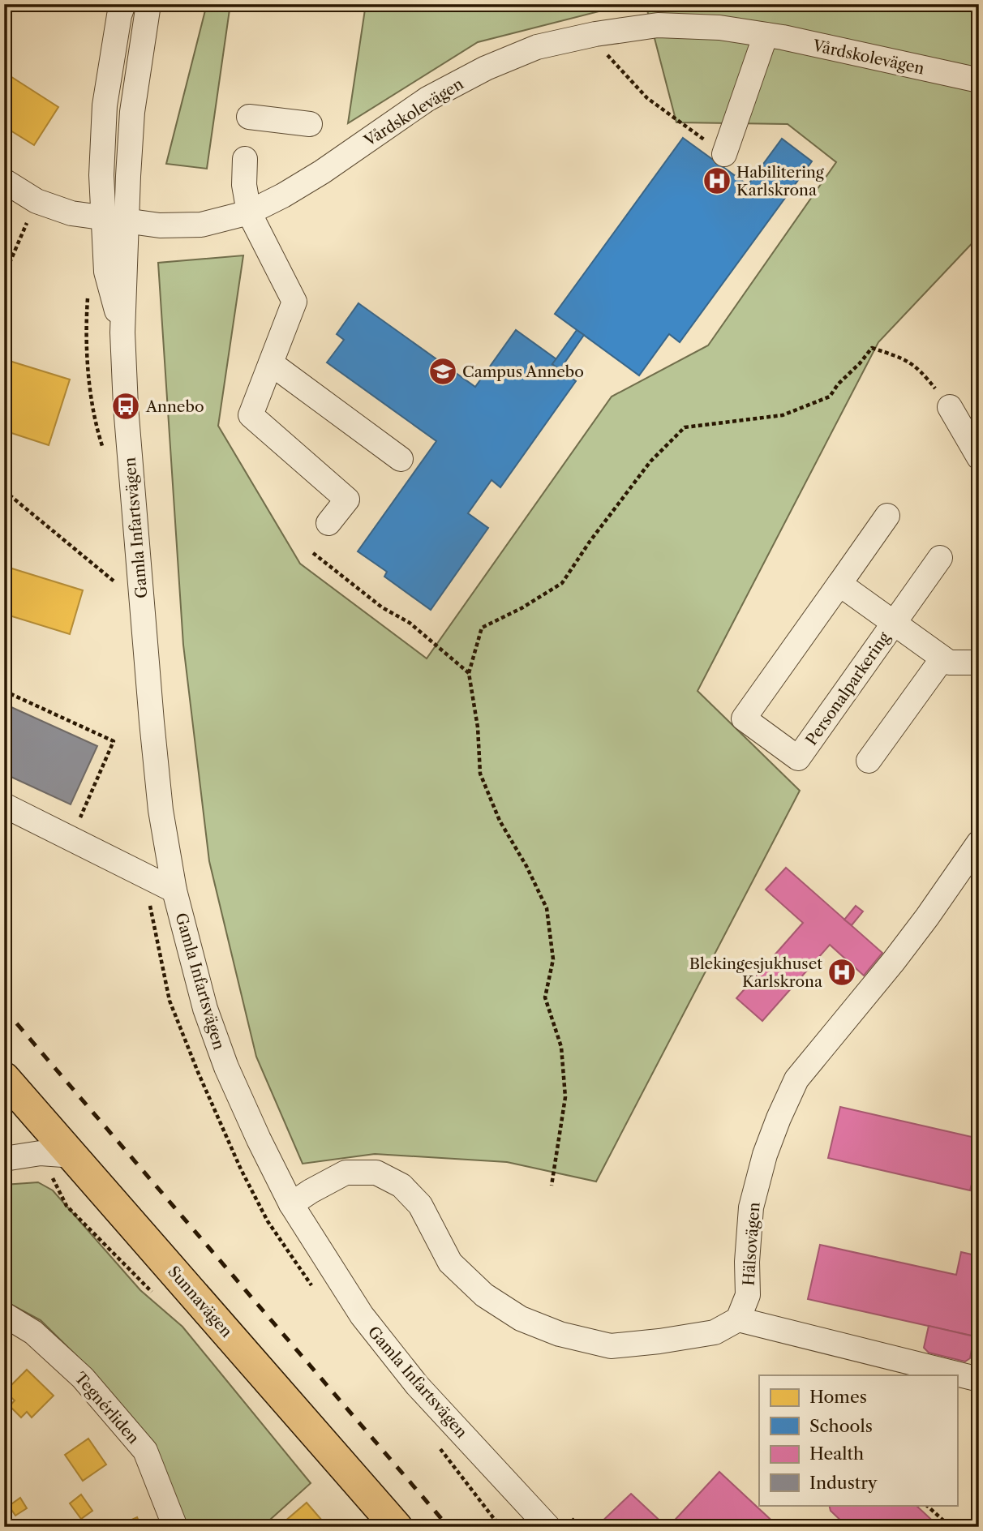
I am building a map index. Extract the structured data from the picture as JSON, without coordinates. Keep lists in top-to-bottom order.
{
  "streets": {
    "main road": ["Sunnavägen"],
    "street": [
      "Vårdskolevägen",
      "Gamla Infartsvägen",
      "Personalparkering",
      "Hälsovägen",
      "Tegnérliden"
    ]
  },
  "crossings": [
    ["Vårdskolevägen", "Gamla Infartsvägen"]
  ],
  "places": {
    "hospital": ["Habilitering Karlskrona", "Blekingesjukhuset Karlskrona"],
    "school or university": ["Campus Annebo"],
    "bus stop": ["Annebo"]
  },
  "legend": [
    "Homes",
    "Schools",
    "Health",
    "Industry"
  ]
}
